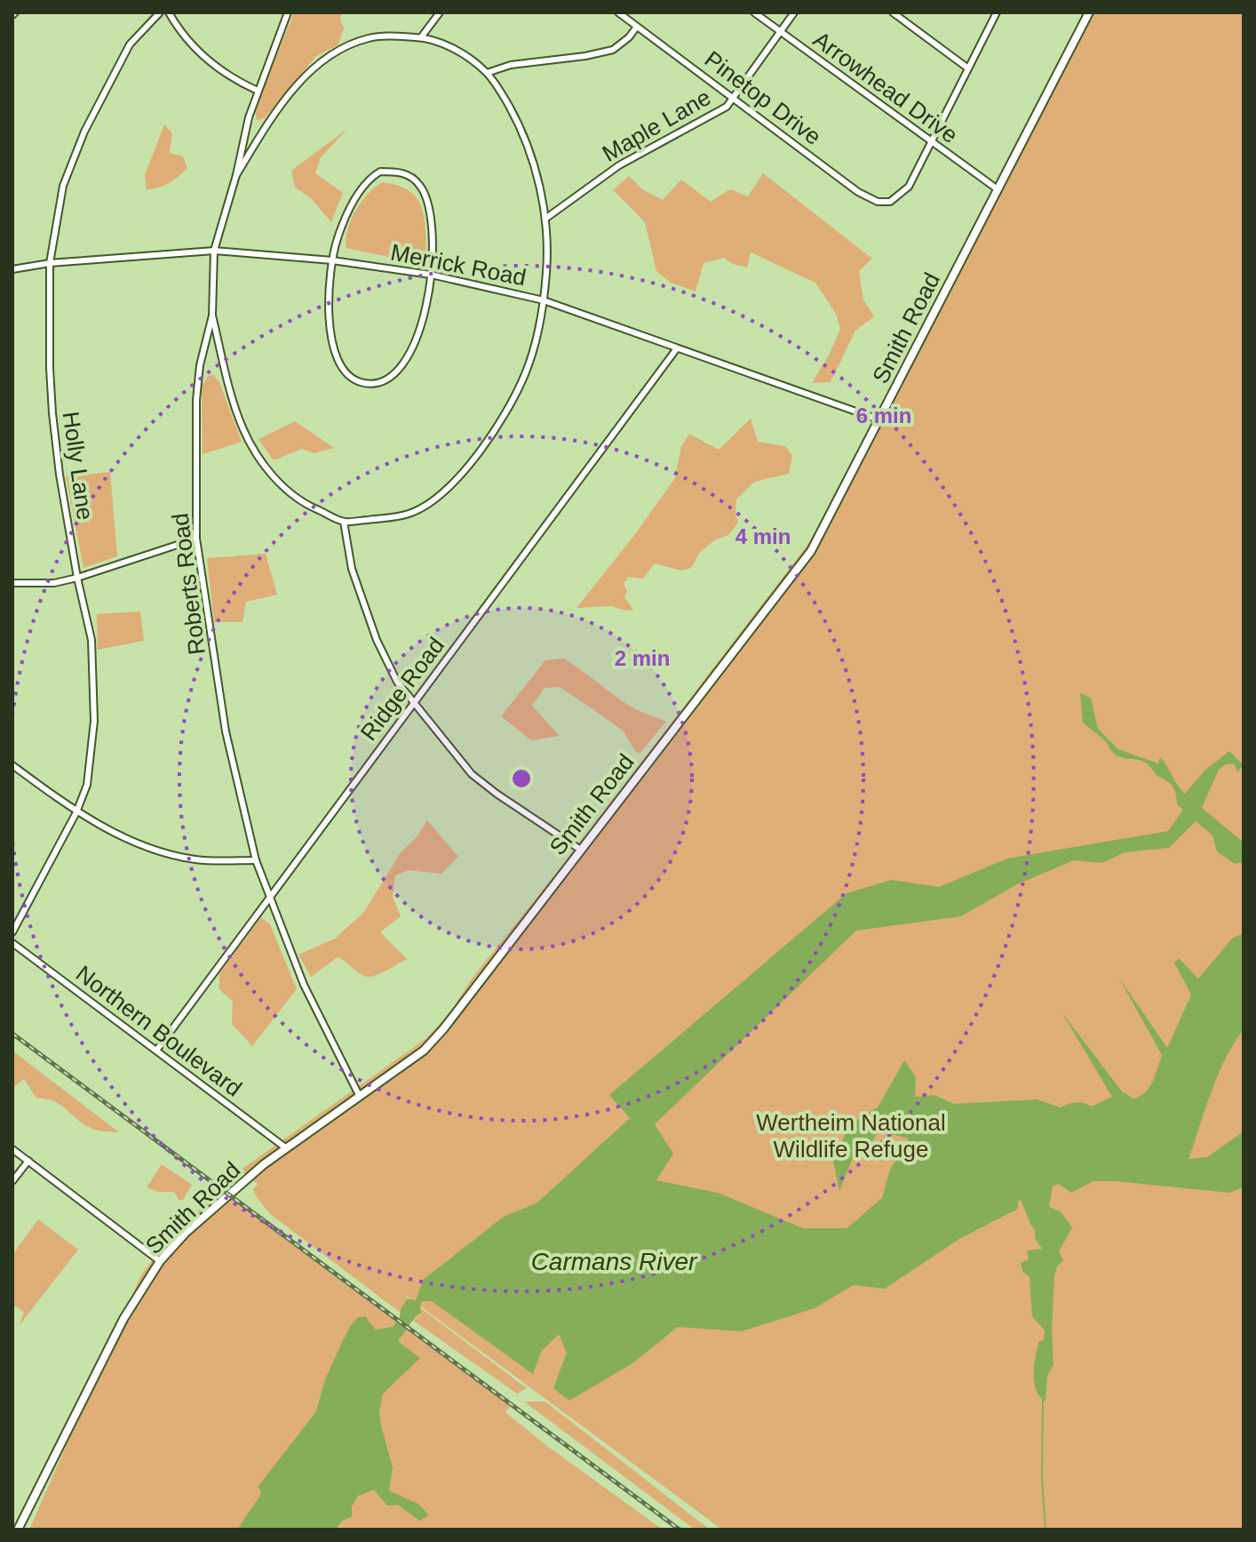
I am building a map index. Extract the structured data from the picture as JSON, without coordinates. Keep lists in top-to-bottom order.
{
  "streets": {
    "street": [
      "Arrowhead Drive",
      "Pinetop Drive",
      "Maple Lane",
      "Merrick Road",
      "Smith Road",
      "Holly Lane",
      "Roberts Road",
      "Ridge Road",
      "Northern Boulevard"
    ]
  },
  "crossings": [
    ["Arrowhead Drive", "Pinetop Drive"],
    ["Arrowhead Drive", "Maple Lane"],
    ["Arrowhead Drive", "Smith Road"],
    ["Pinetop Drive", "Maple Lane"],
    ["Merrick Road", "Smith Road"],
    ["Merrick Road", "Holly Lane"],
    ["Merrick Road", "Roberts Road"],
    ["Merrick Road", "Ridge Road"],
    ["Smith Road", "Roberts Road"],
    ["Smith Road", "Northern Boulevard"],
    ["Roberts Road", "Ridge Road"],
    ["Ridge Road", "Northern Boulevard"]
  ],
  "water": ["Carmans River"],
  "parks": ["Wertheim National Wildlife Refuge"],
  "rings": ["6 min", "4 min", "2 min"]
}
